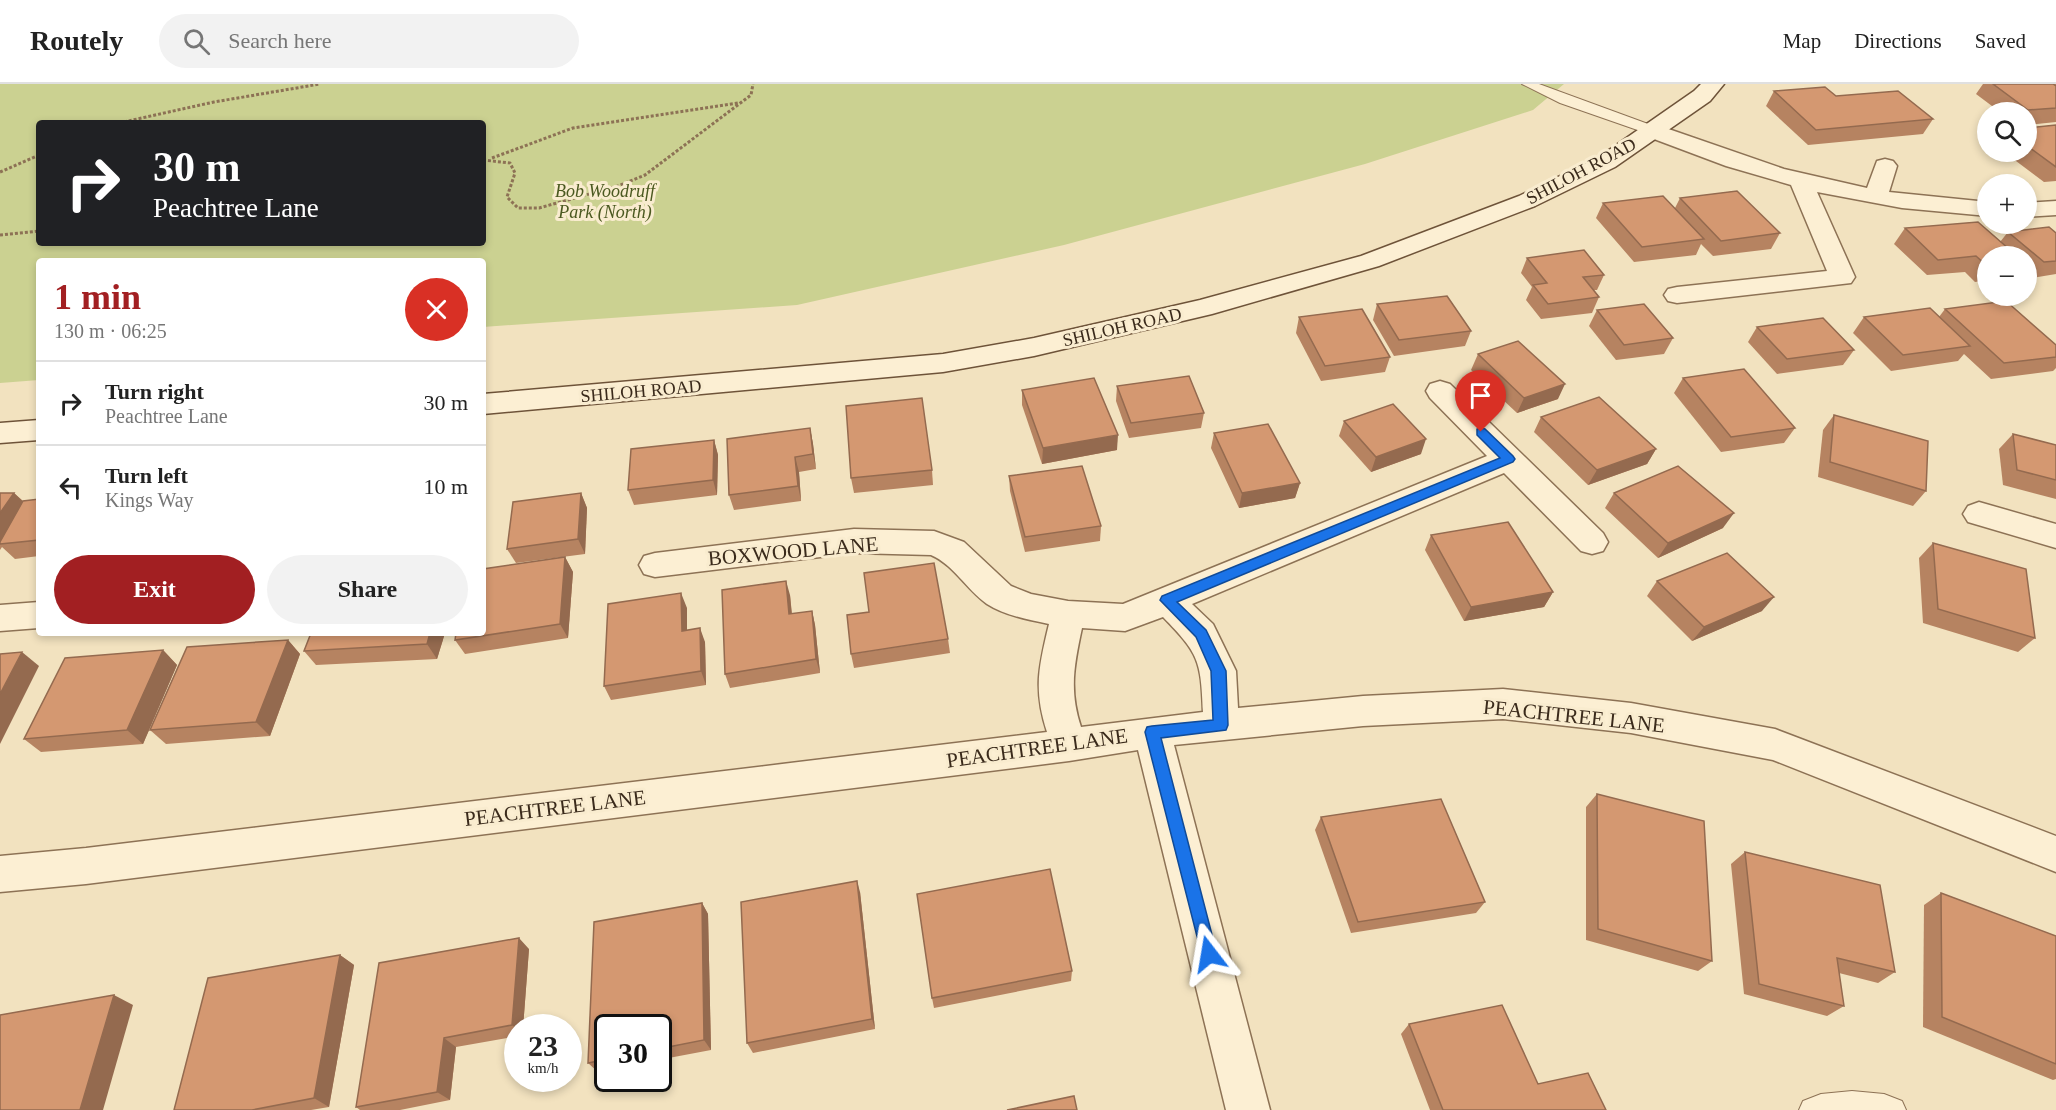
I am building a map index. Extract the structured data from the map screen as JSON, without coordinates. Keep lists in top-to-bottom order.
{
  "streets": {
    "street": ["SHILOH ROAD", "BOXWOOD LANE", "PEACHTREE LANE"]
  },
  "parks": ["Bob Woodruff Park (North)"],
  "page": {
    "header": "Routely",
    "search": "Search here",
    "nav": ["Map", "Directions", "Saved"],
    "map_buttons": ["+", "−"],
    "turn": ["30 m", "Peachtree Lane"],
    "heading": ["1 min", "130 m · 06:25"],
    "list": [
      {
        "name": "Turn right",
        "note": "Peachtree Lane",
        "value": "30 m"
      },
      {
        "name": "Turn left",
        "note": "Kings Way",
        "value": "10 m"
      }
    ],
    "buttons": ["Exit", "Share"],
    "speed": "23 km/h",
    "limit": "30"
  }
}
